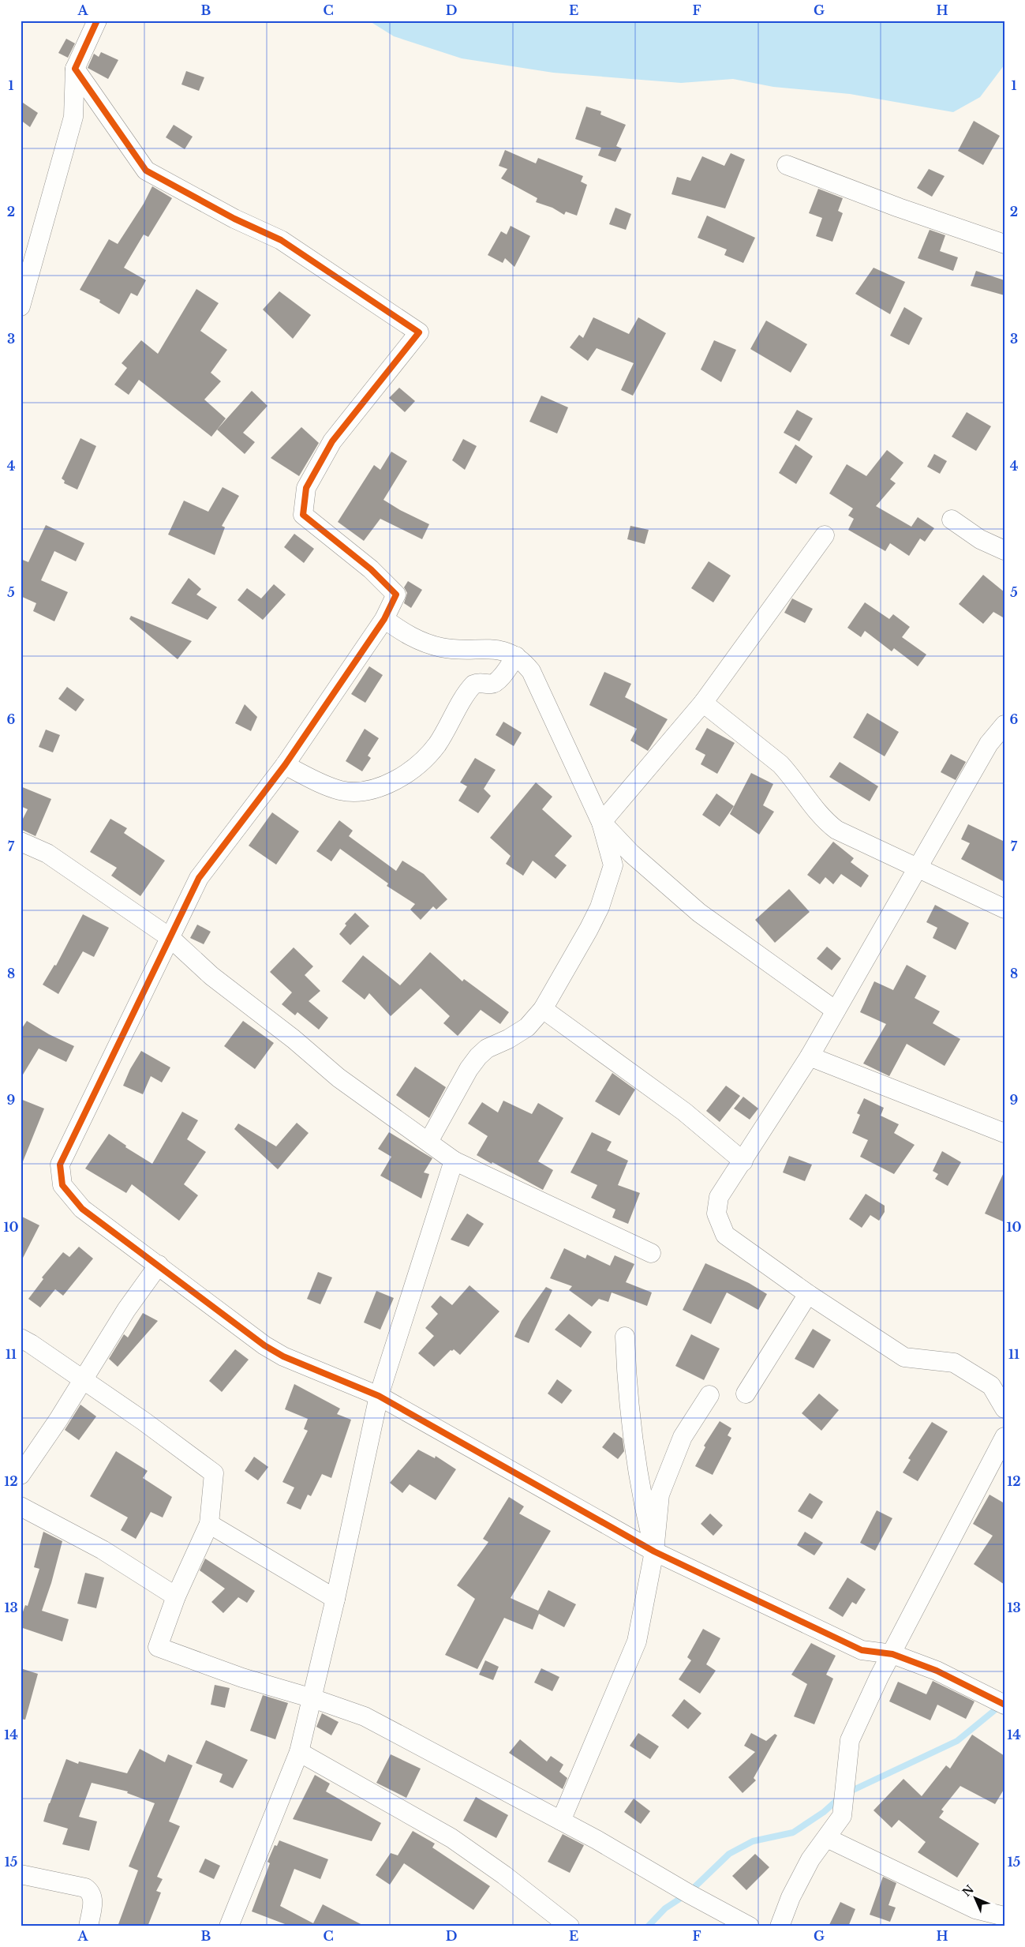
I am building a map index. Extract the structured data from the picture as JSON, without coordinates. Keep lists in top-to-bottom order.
{
  "north": "top left",
  "grid": {
    "columns": [
      "A",
      "B",
      "C",
      "D",
      "E",
      "F",
      "G",
      "H"
    ],
    "rows": [
      "1",
      "2",
      "3",
      "4",
      "5",
      "6",
      "7",
      "8",
      "9",
      "10",
      "11",
      "12",
      "13",
      "14",
      "15"
    ]
  }
}
